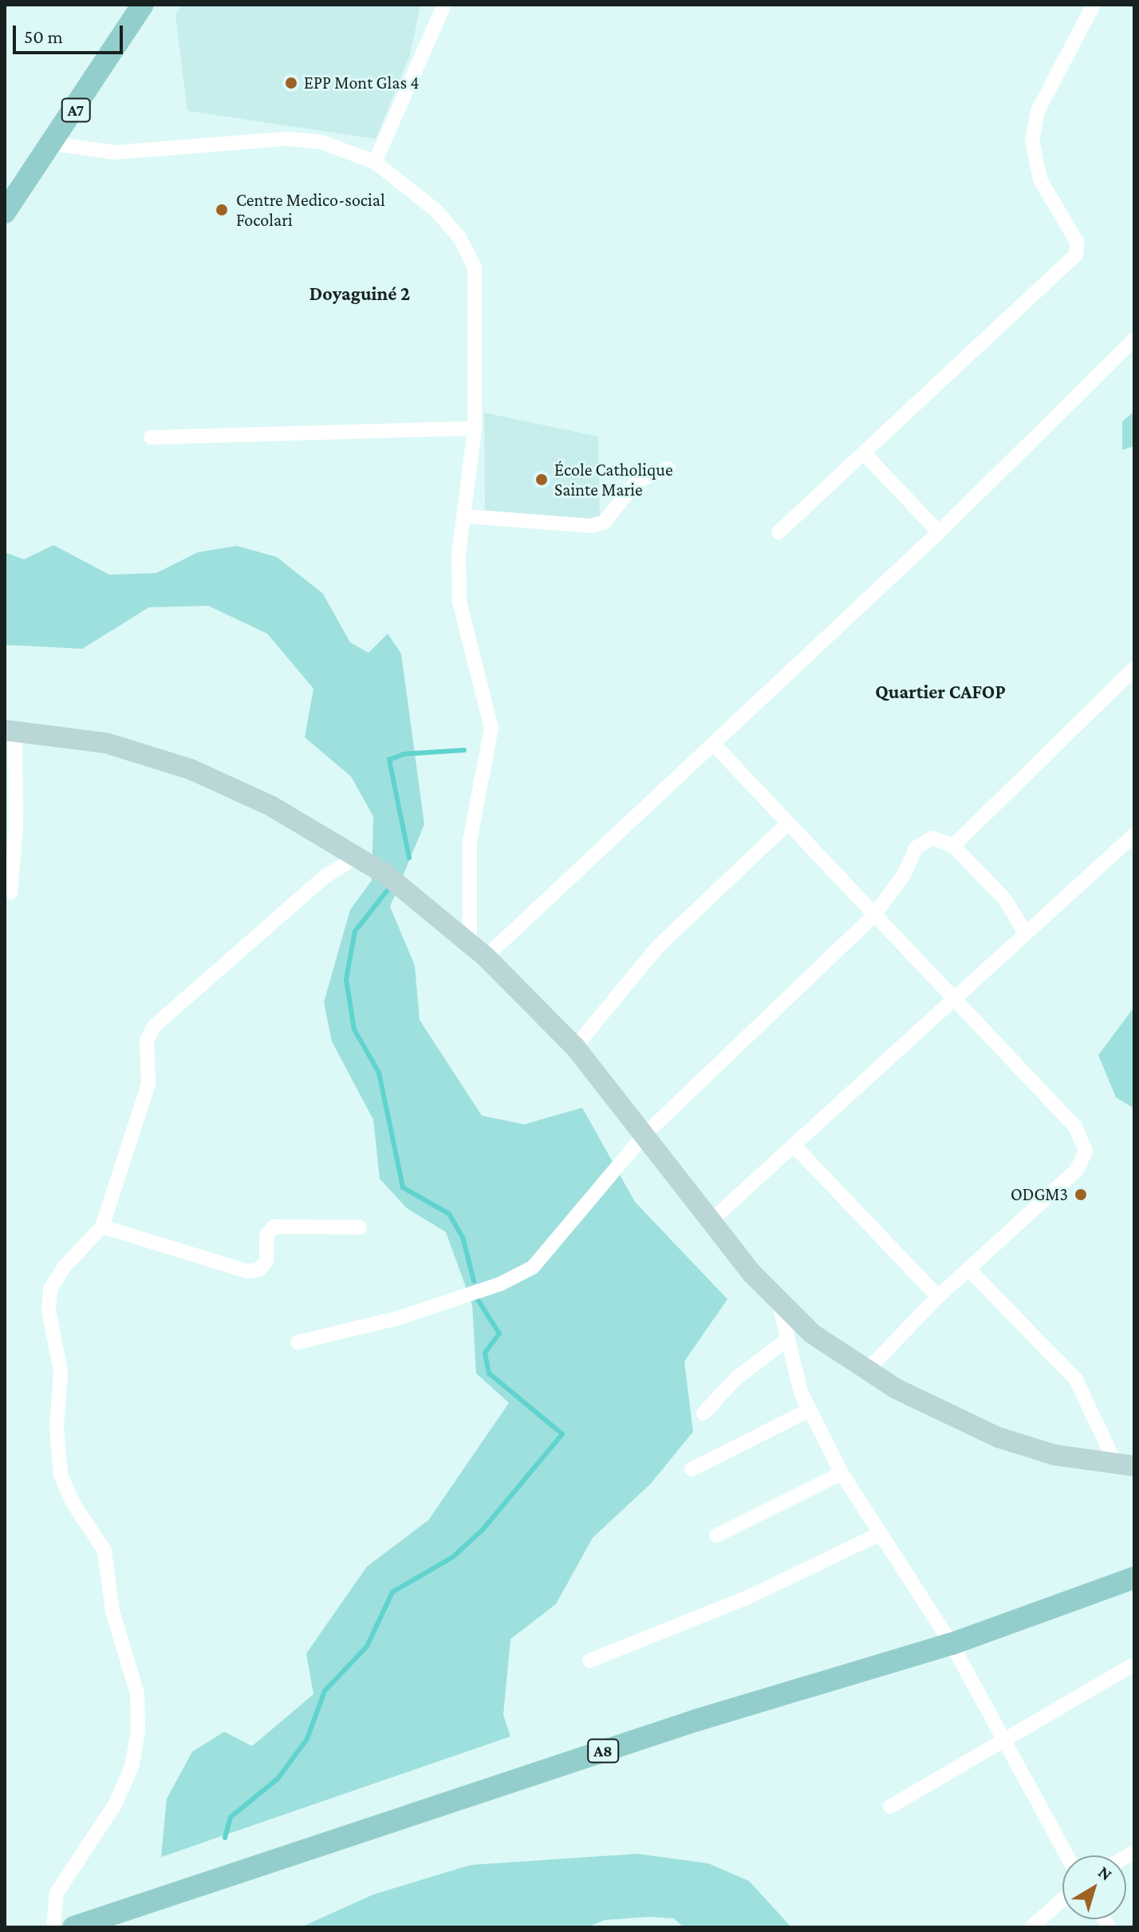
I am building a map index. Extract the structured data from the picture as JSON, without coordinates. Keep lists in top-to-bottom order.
{
  "streets": {
    "main road": ["A7", "A8"]
  },
  "districts": ["Doyaguiné 2", "Quartier CAFOP"],
  "places": [
    "EPP Mont Glas 4",
    "Centre Medico-social Focolari",
    "École Catholique Sainte Marie",
    "ODGM3"
  ],
  "scale_bar": "50 m",
  "north": "top right"
}
